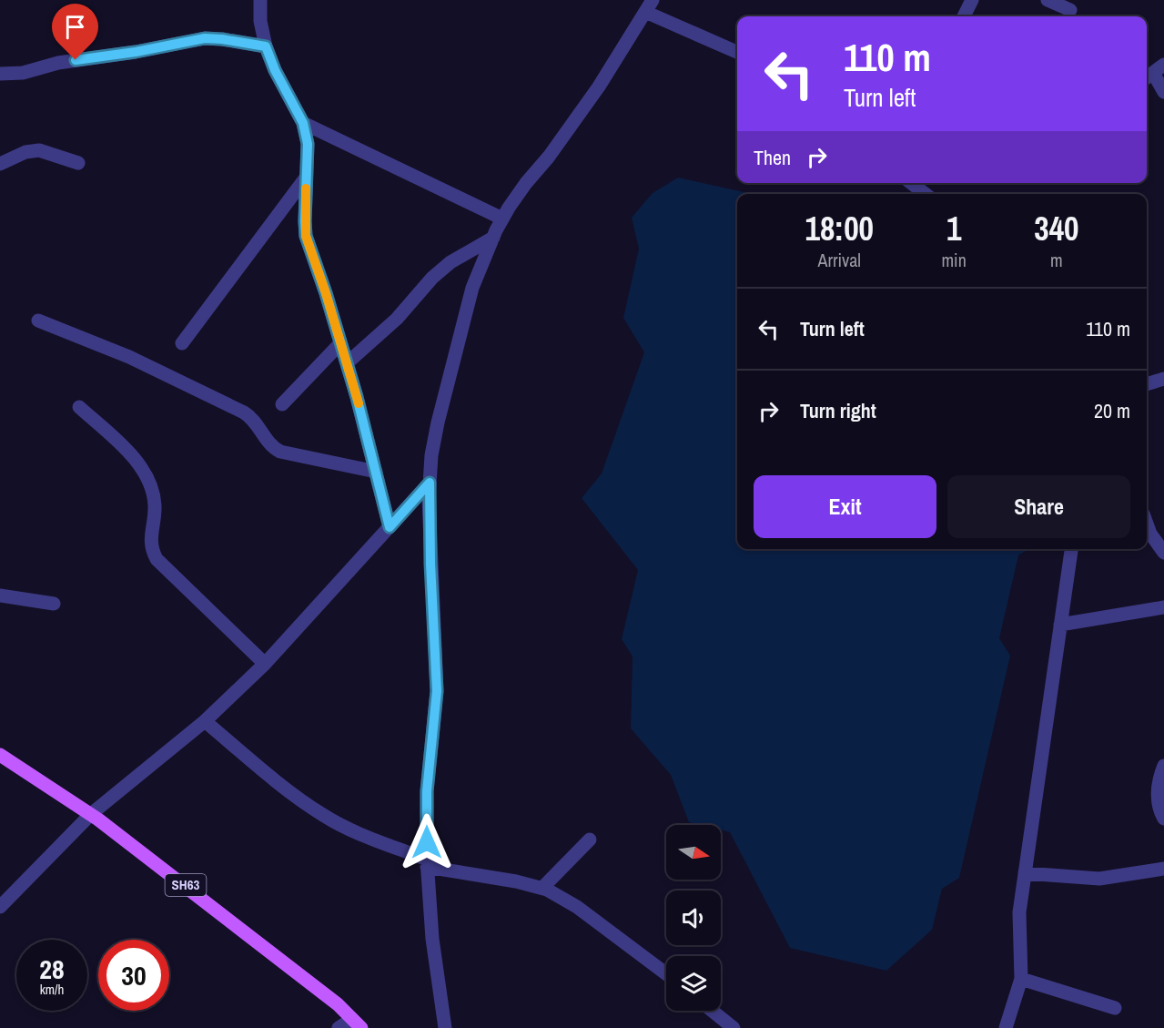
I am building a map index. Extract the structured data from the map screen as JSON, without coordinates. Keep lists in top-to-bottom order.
{
  "streets": {
    "main road": ["SH63"]
  },
  "north": "right",
  "page": {
    "turn": ["110 m", "Turn left"],
    "then": "Then",
    "eta": [
      "18:00",
      "Arrival",
      "1",
      "min",
      "340",
      "m"
    ],
    "list": [
      {
        "name": "Turn left",
        "value": "110 m"
      },
      {
        "name": "Turn right",
        "value": "20 m"
      }
    ],
    "buttons": ["Exit", "Share"],
    "speed": "28 km/h",
    "limit": "30"
  }
}
